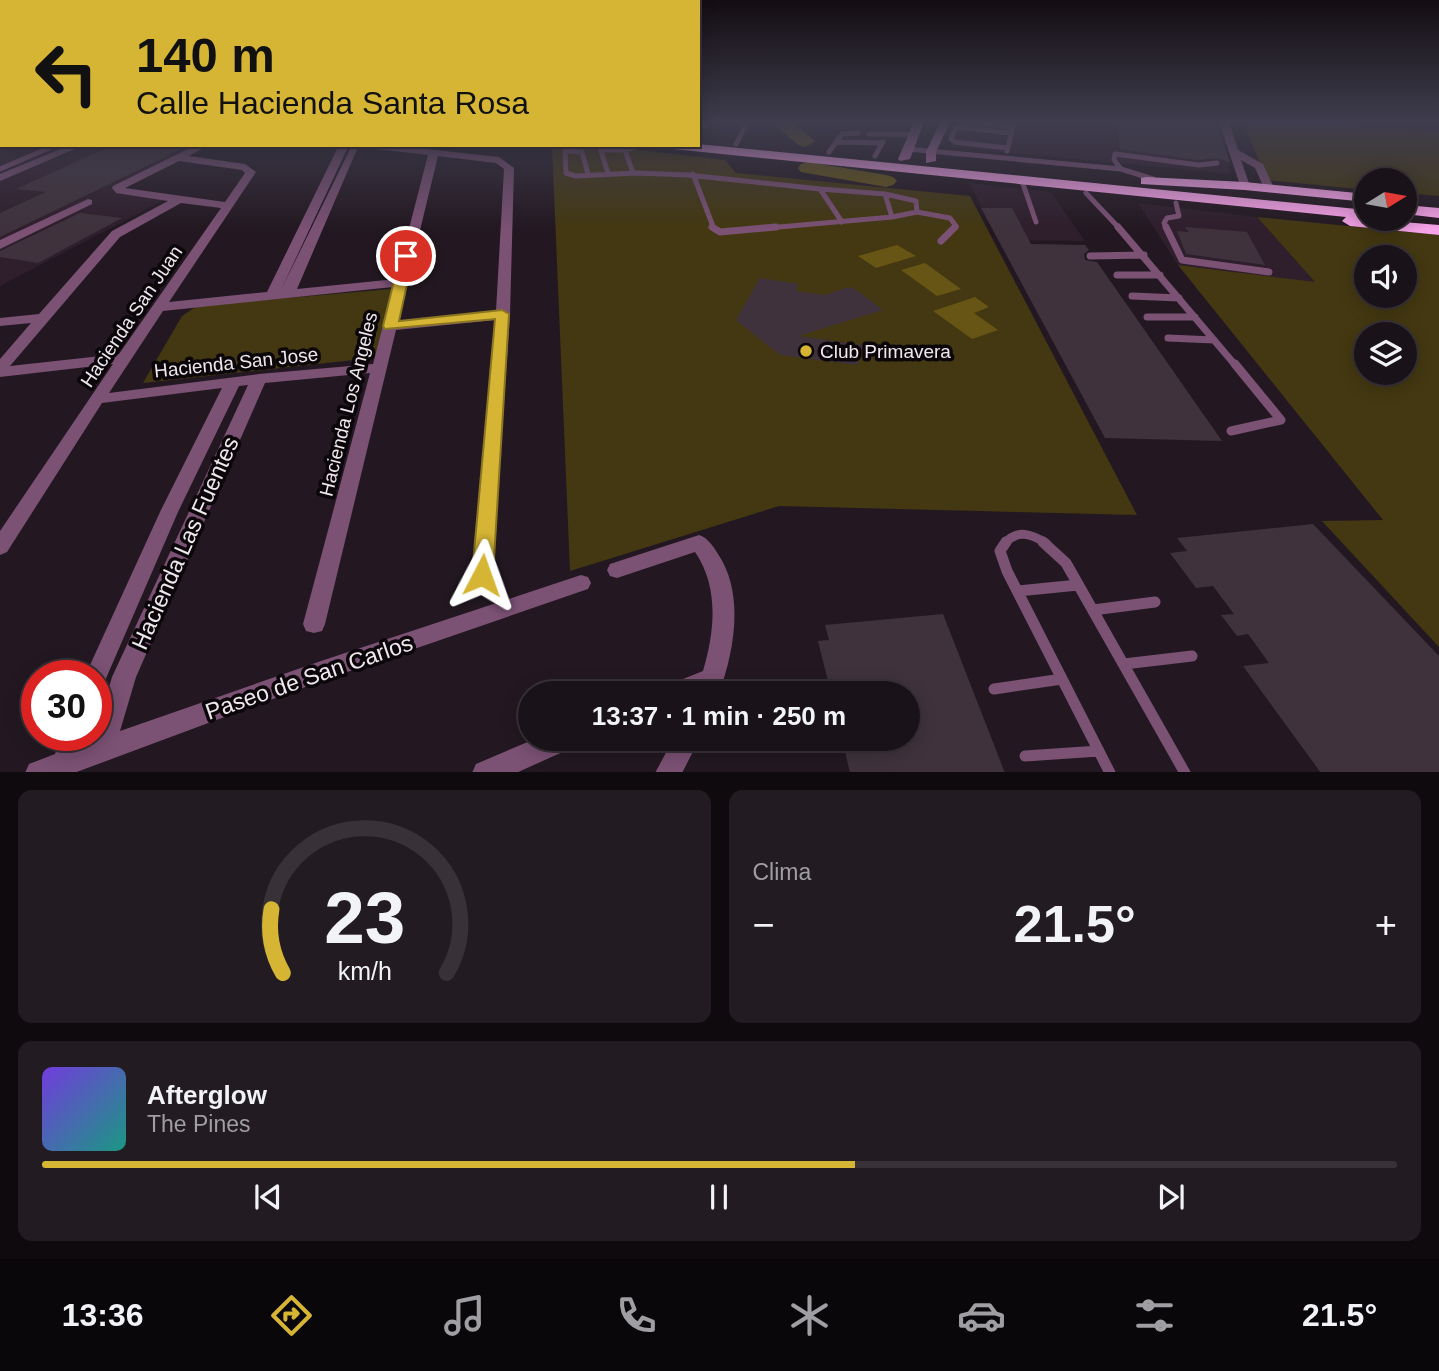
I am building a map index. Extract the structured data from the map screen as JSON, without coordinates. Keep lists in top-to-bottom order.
{
  "streets": {
    "street": [
      "Hacienda San Juan",
      "Hacienda San Jose",
      "Hacienda Los Angeles",
      "Hacienda Las Fuentes",
      "Paseo de San Carlos"
    ]
  },
  "crossings": [
    ["Hacienda San Juan", "Hacienda San Jose"],
    ["Hacienda San Jose", "Hacienda Los Angeles"],
    ["Hacienda San Jose", "Hacienda Las Fuentes"]
  ],
  "places": ["Club Primavera"],
  "north": "right",
  "page": {
    "turn": ["140 m", "Calle Hacienda Santa Rosa"],
    "limit": "30",
    "trip": "13:37 · 1 min · 250 m",
    "tile": "Clima",
    "heat": ["−", "21.5°", "+"],
    "song": ["Afterglow", "The Pines"],
    "tabs": ["13:36", "21.5°"],
    "gauge": ["23", "km/h"]
  }
}
